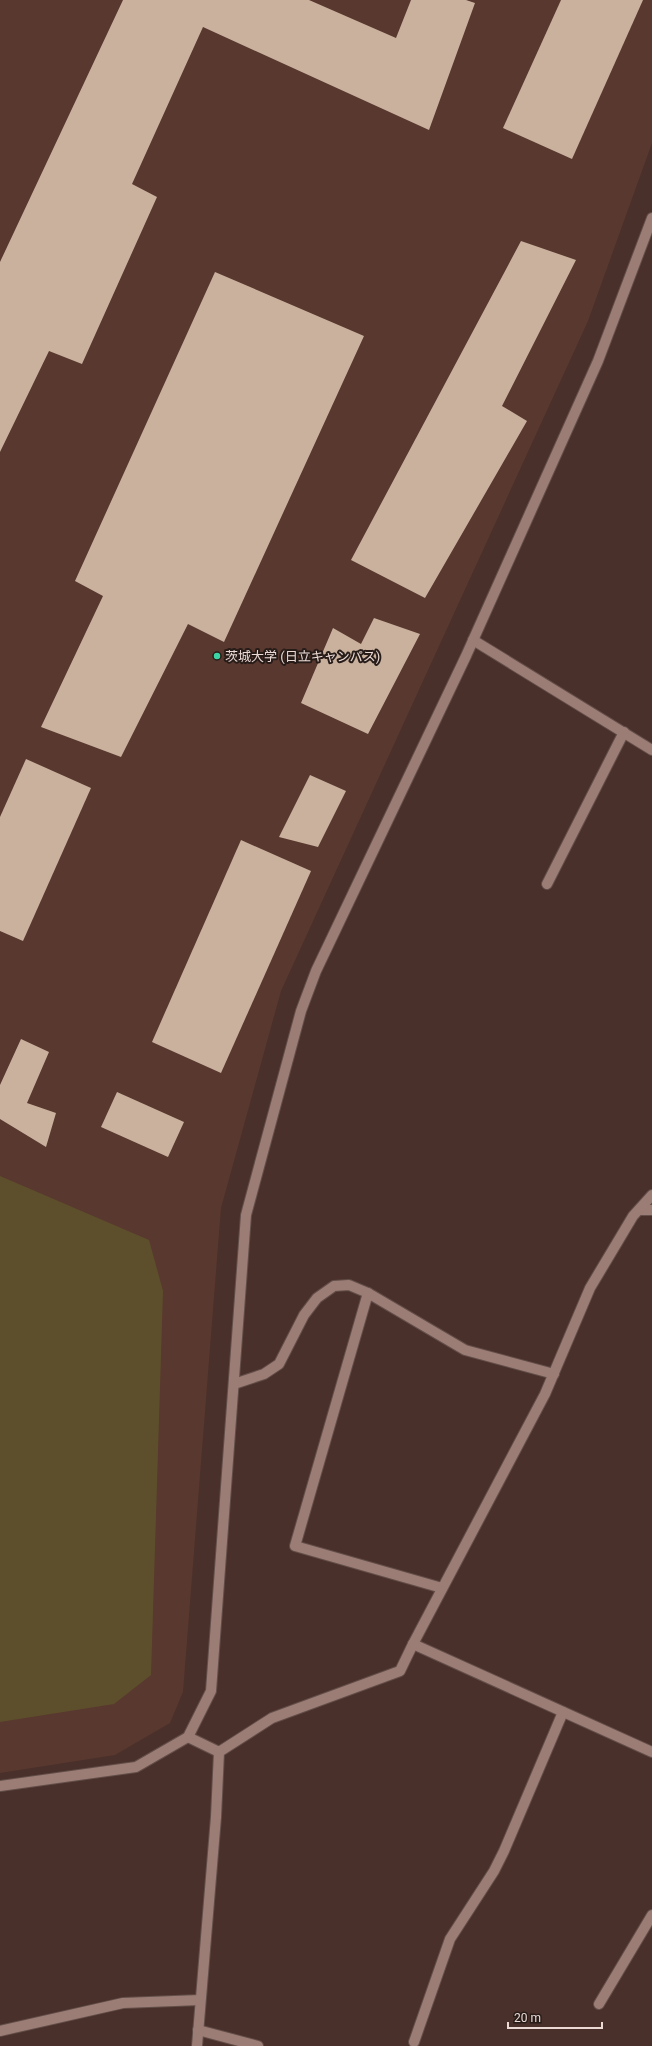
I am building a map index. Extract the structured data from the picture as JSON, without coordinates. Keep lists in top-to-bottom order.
{
  "places": ["茨城大学 (日立キャンパス)"],
  "scale_bar": "20 m"
}
